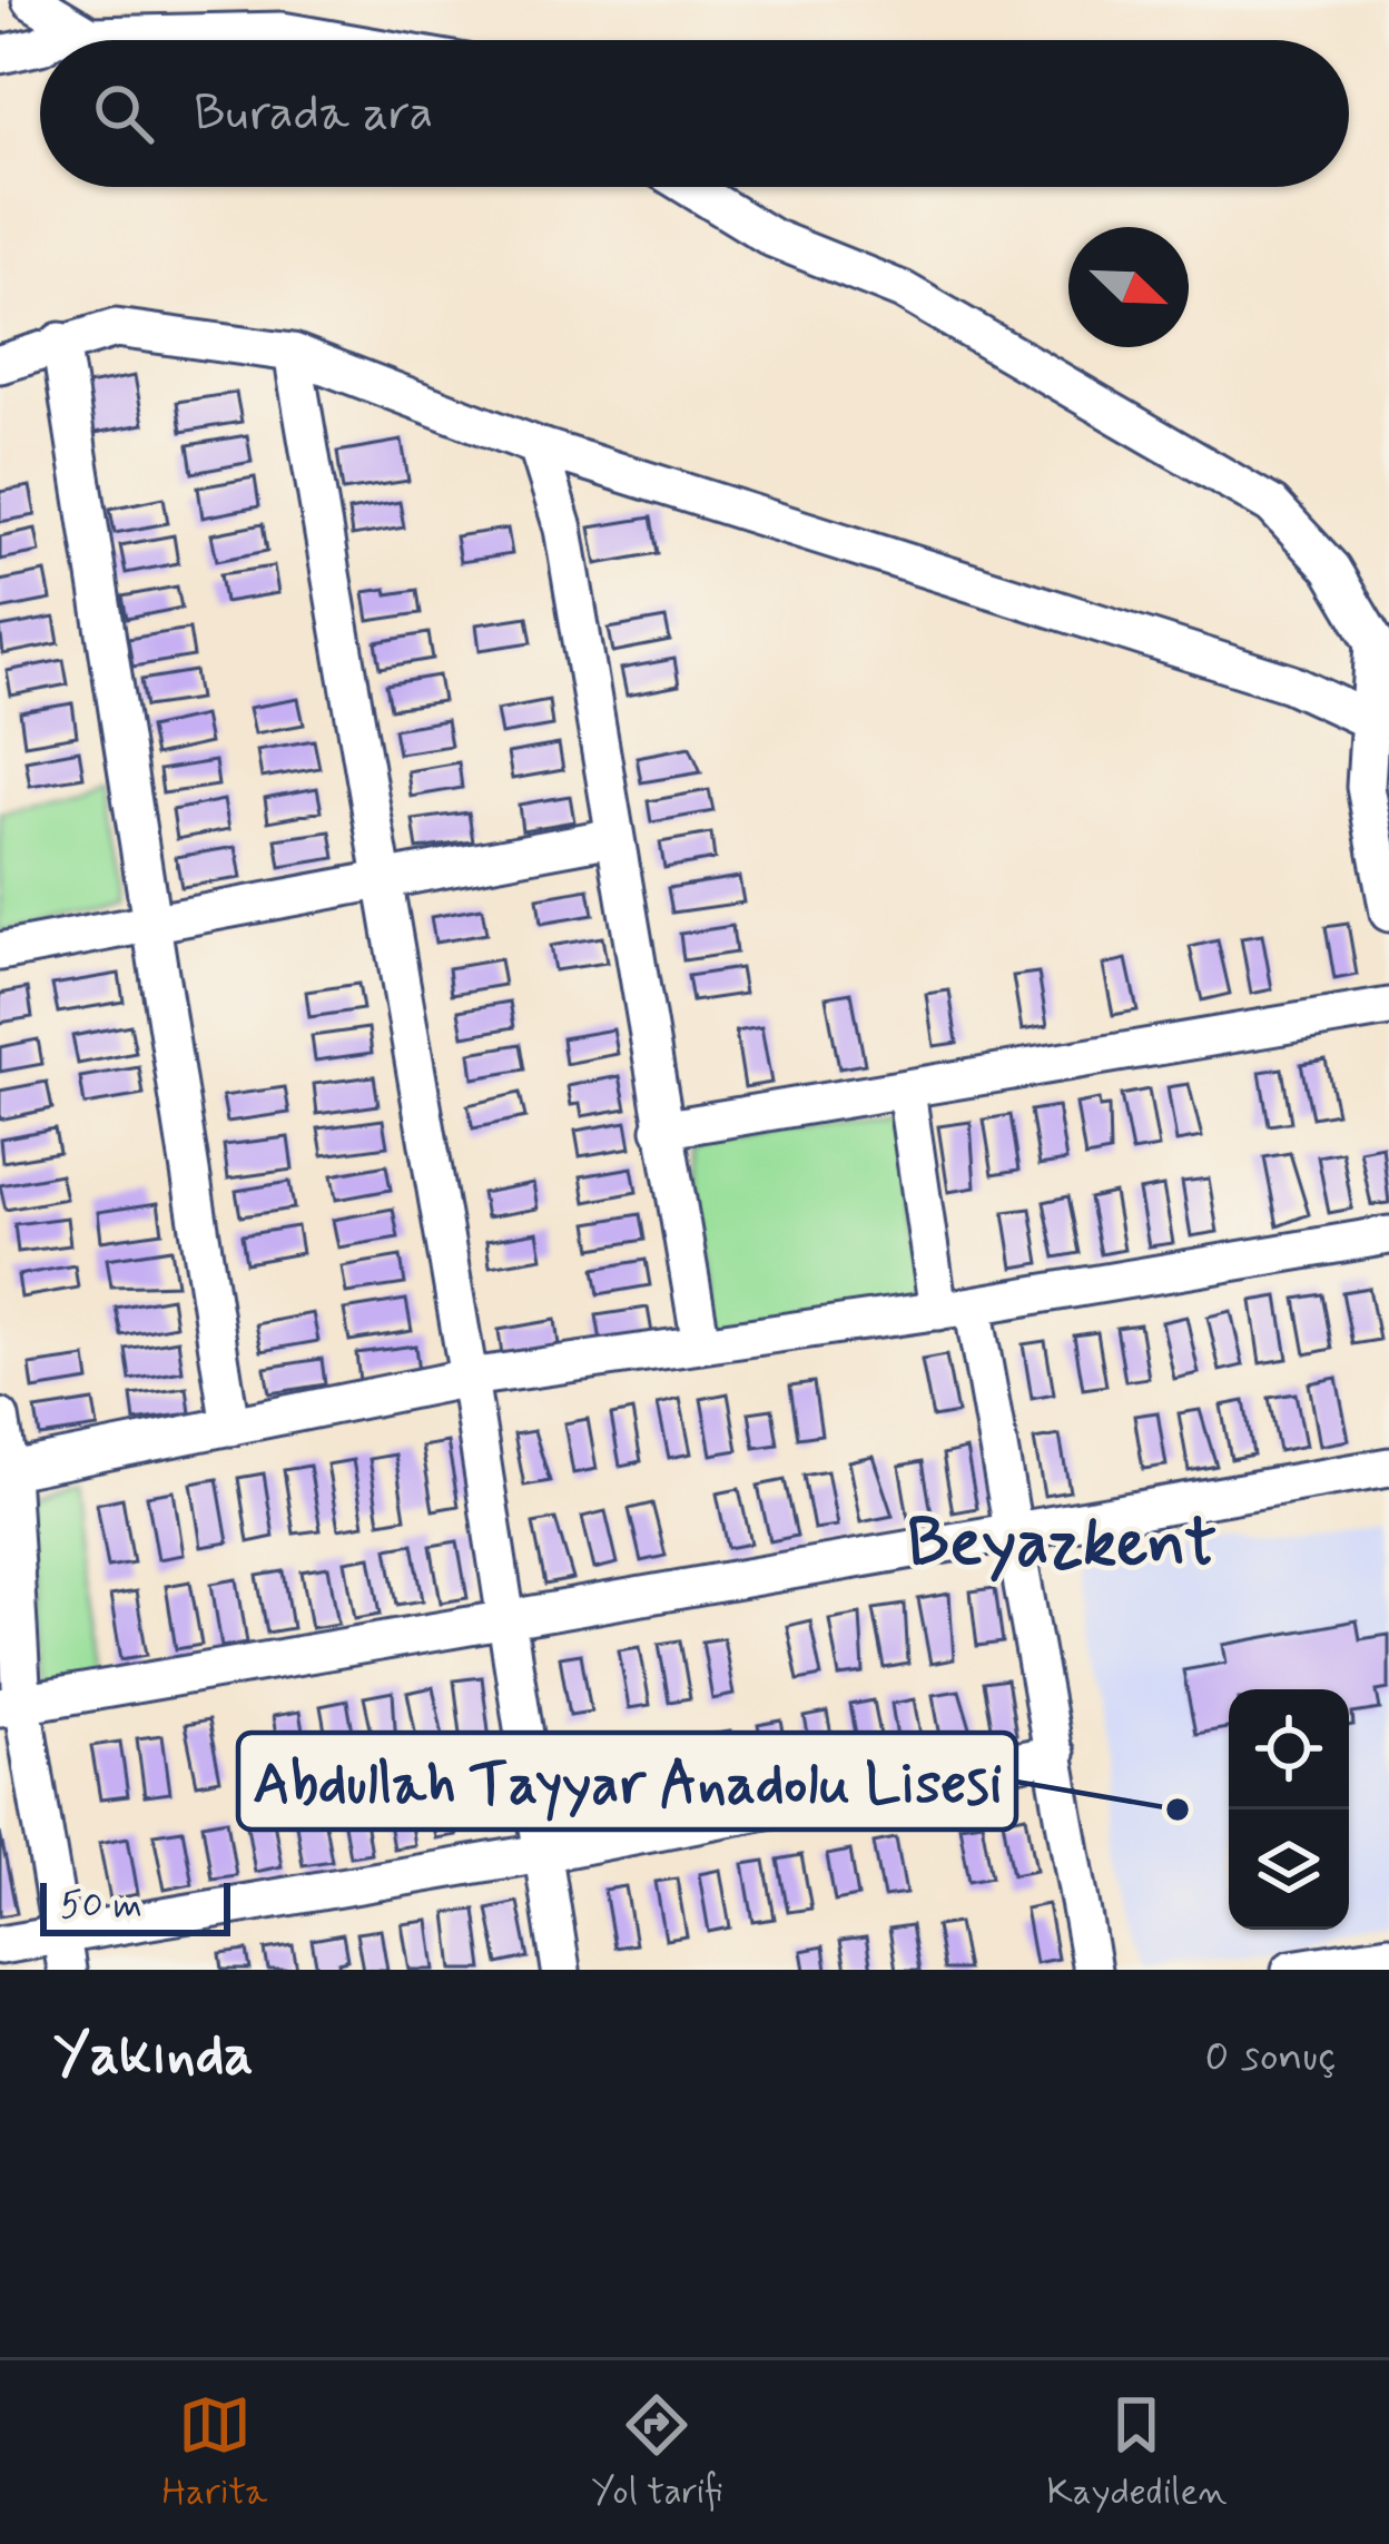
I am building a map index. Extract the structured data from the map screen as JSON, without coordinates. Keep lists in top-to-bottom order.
{
  "districts": ["Beyazkent"],
  "places": ["Abdullah Tayyar Anadolu Lisesi"],
  "scale_bar": "50 m",
  "north": "bottom right",
  "page": {
    "search": "Burada ara",
    "scale": "50 m",
    "heading": ["Yakında", "0 sonuç"],
    "nav": ["Harita", "Yol tarifi", "Kaydedilen"]
  }
}
